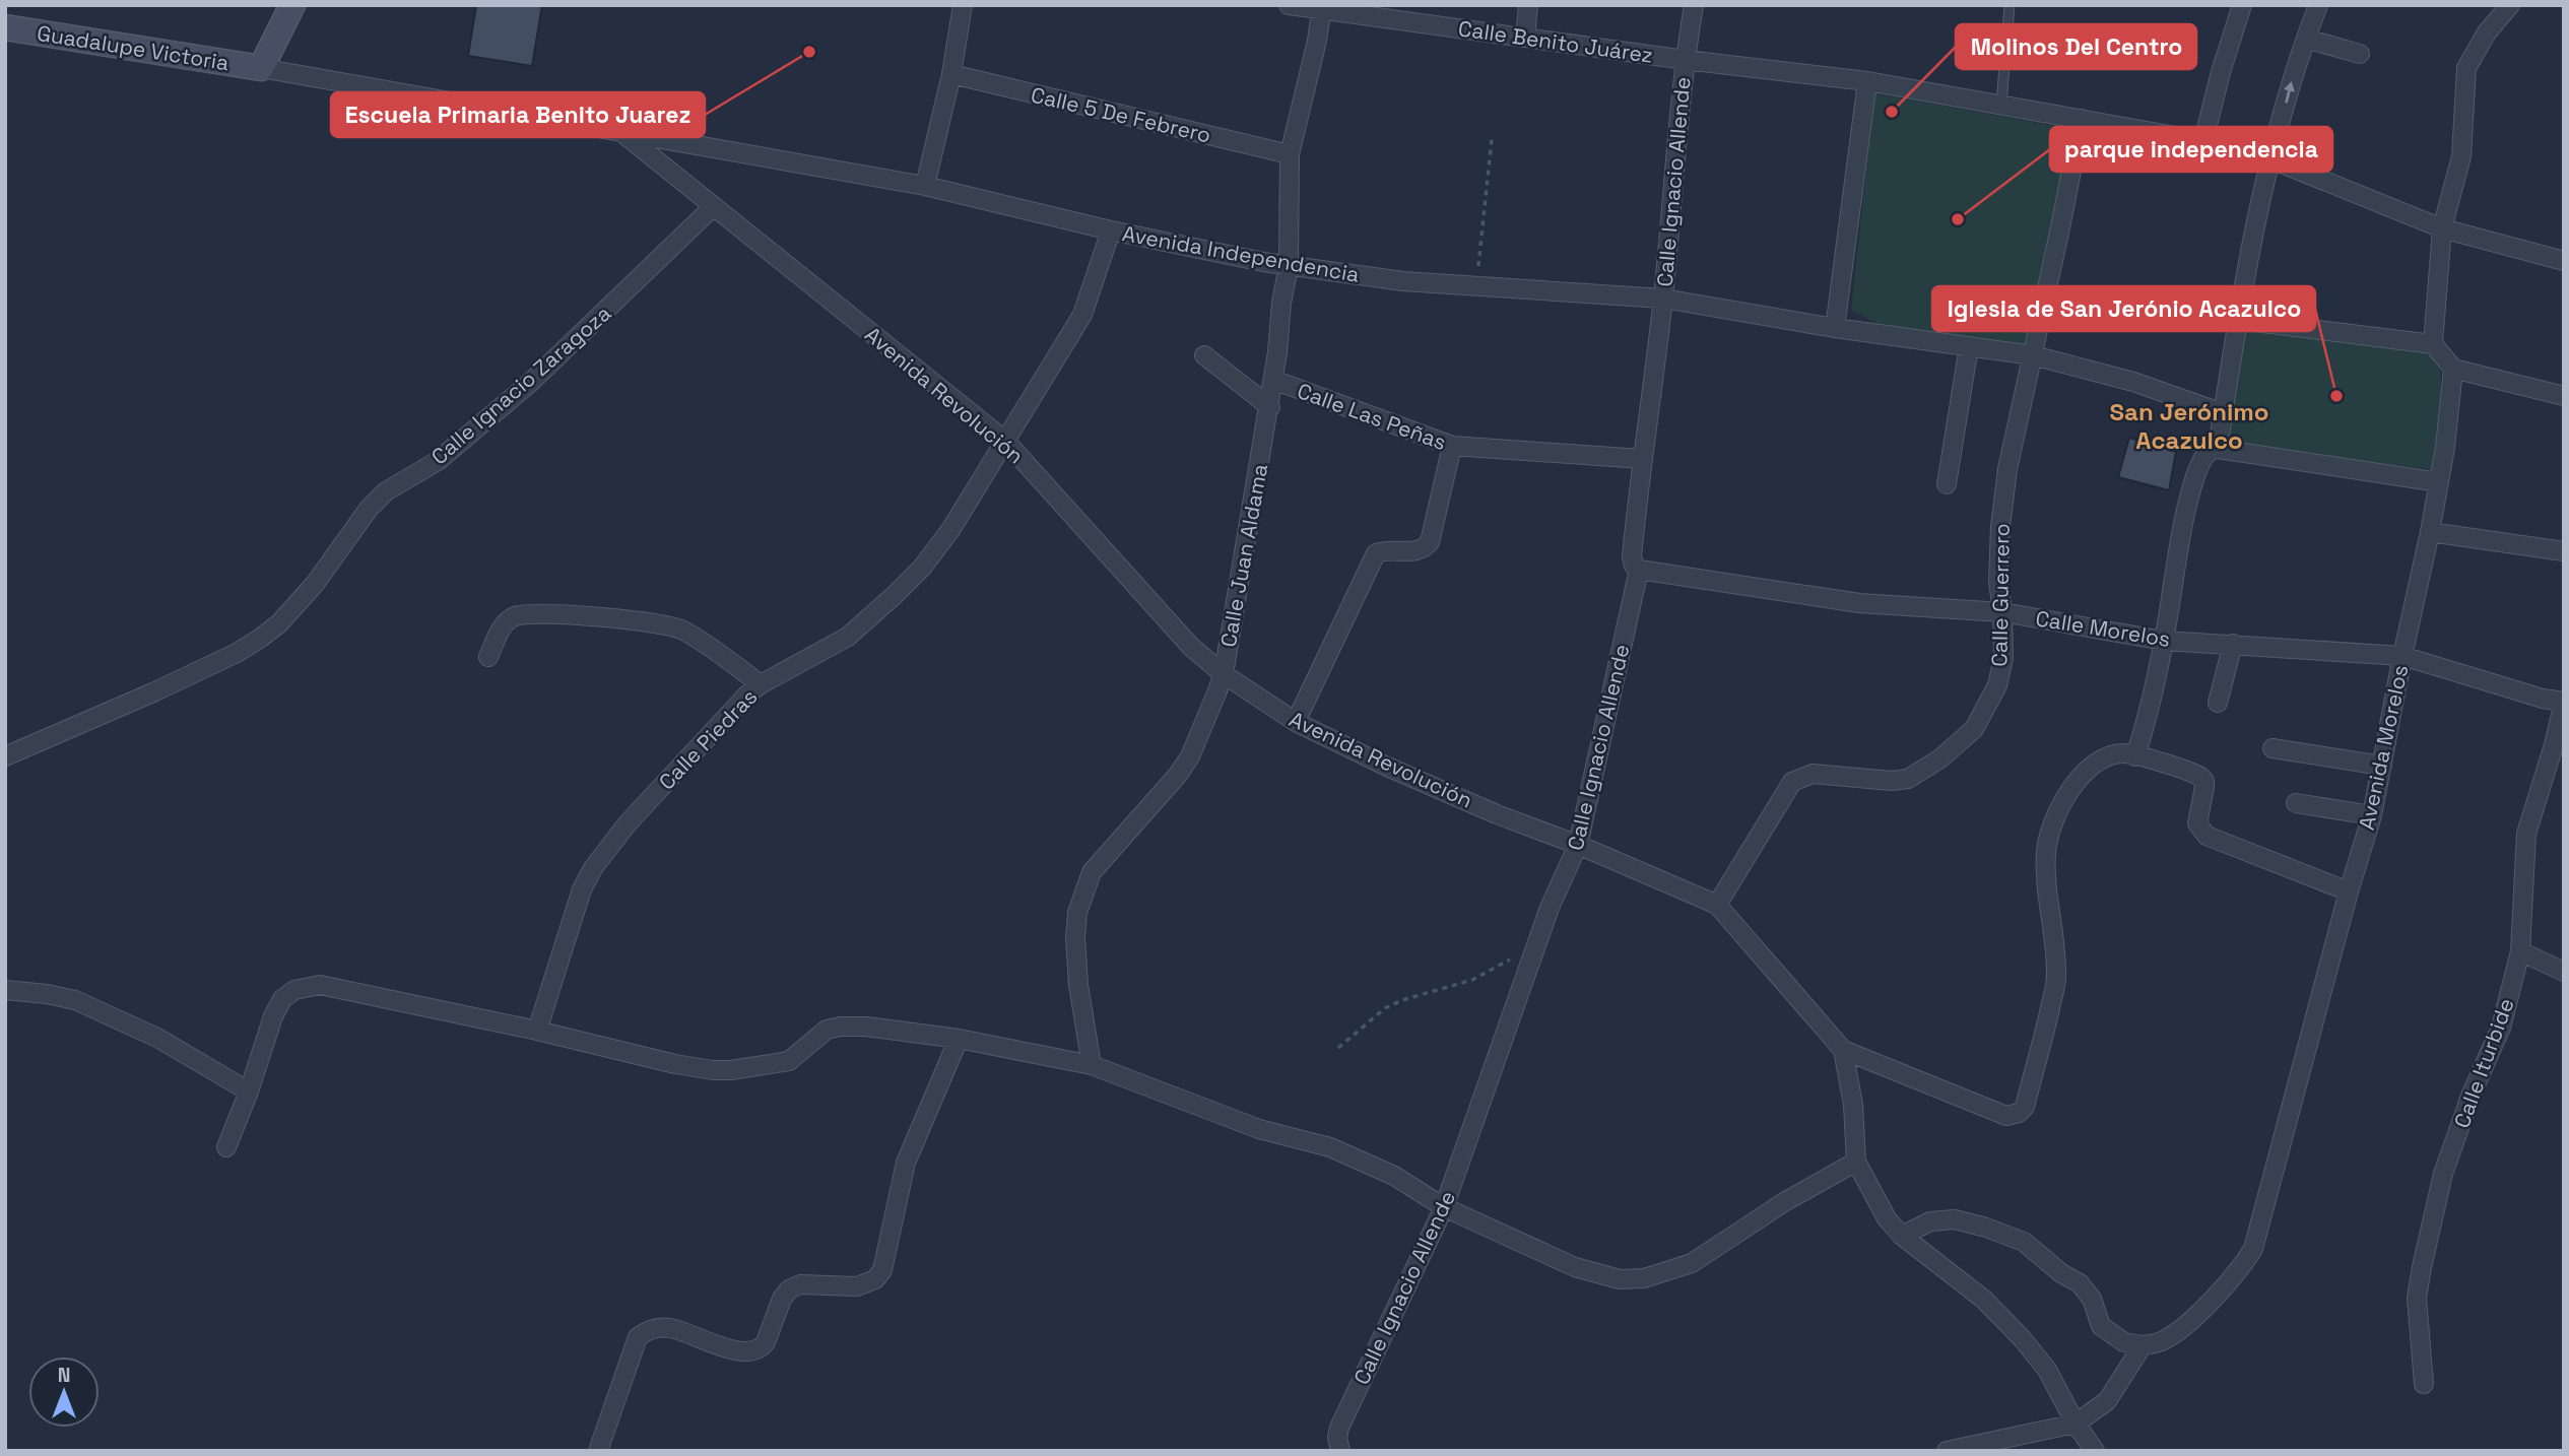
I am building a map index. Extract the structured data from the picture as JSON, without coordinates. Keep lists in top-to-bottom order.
{
  "streets": {
    "main road": ["Guadalupe Victoria"],
    "street": [
      "Calle Benito Juárez",
      "Calle 5 De Febrero",
      "Calle Ignacio Allende",
      "Avenida Independencia",
      "Calle Ignacio Zaragoza",
      "Avenida Revolución",
      "Calle Las Peñas",
      "Calle Juan Aldama",
      "Calle Guerrero",
      "Calle Morelos",
      "Calle Piedras",
      "Avenida Morelos",
      "Calle Iturbide"
    ]
  },
  "crossings": [
    ["Calle Benito Juárez", "Calle Ignacio Allende"],
    ["Calle Benito Juárez", "Calle Juan Aldama"],
    ["Calle Benito Juárez", "Calle Guerrero"],
    ["Guadalupe Victoria", "Avenida Independencia"],
    ["Calle 5 De Febrero", "Calle Juan Aldama"],
    ["Calle Ignacio Allende", "Avenida Independencia"],
    ["Calle Ignacio Allende", "Avenida Revolución"],
    ["Calle Ignacio Allende", "Calle Las Peñas"],
    ["Calle Ignacio Allende", "Calle Morelos"],
    ["Avenida Independencia", "Avenida Revolución"],
    ["Avenida Independencia", "Calle Juan Aldama"],
    ["Avenida Independencia", "Calle Guerrero"],
    ["Avenida Independencia", "Calle Piedras"],
    ["Calle Ignacio Zaragoza", "Avenida Revolución"],
    ["Avenida Revolución", "Calle Juan Aldama"],
    ["Avenida Revolución", "Calle Guerrero"],
    ["Avenida Revolución", "Calle Piedras"],
    ["Calle Las Peñas", "Calle Juan Aldama"],
    ["Calle Guerrero", "Calle Morelos"],
    ["Calle Morelos", "Avenida Morelos"],
    ["Calle Morelos", "Calle Iturbide"]
  ],
  "districts": ["San Jerónimo Acazulco"],
  "places": [
    "Escuela Primaria Benito Juarez",
    "Molinos Del Centro",
    "parque independencia",
    "Iglesia de San Jerónio Acazulco"
  ],
  "north": "top"
}
